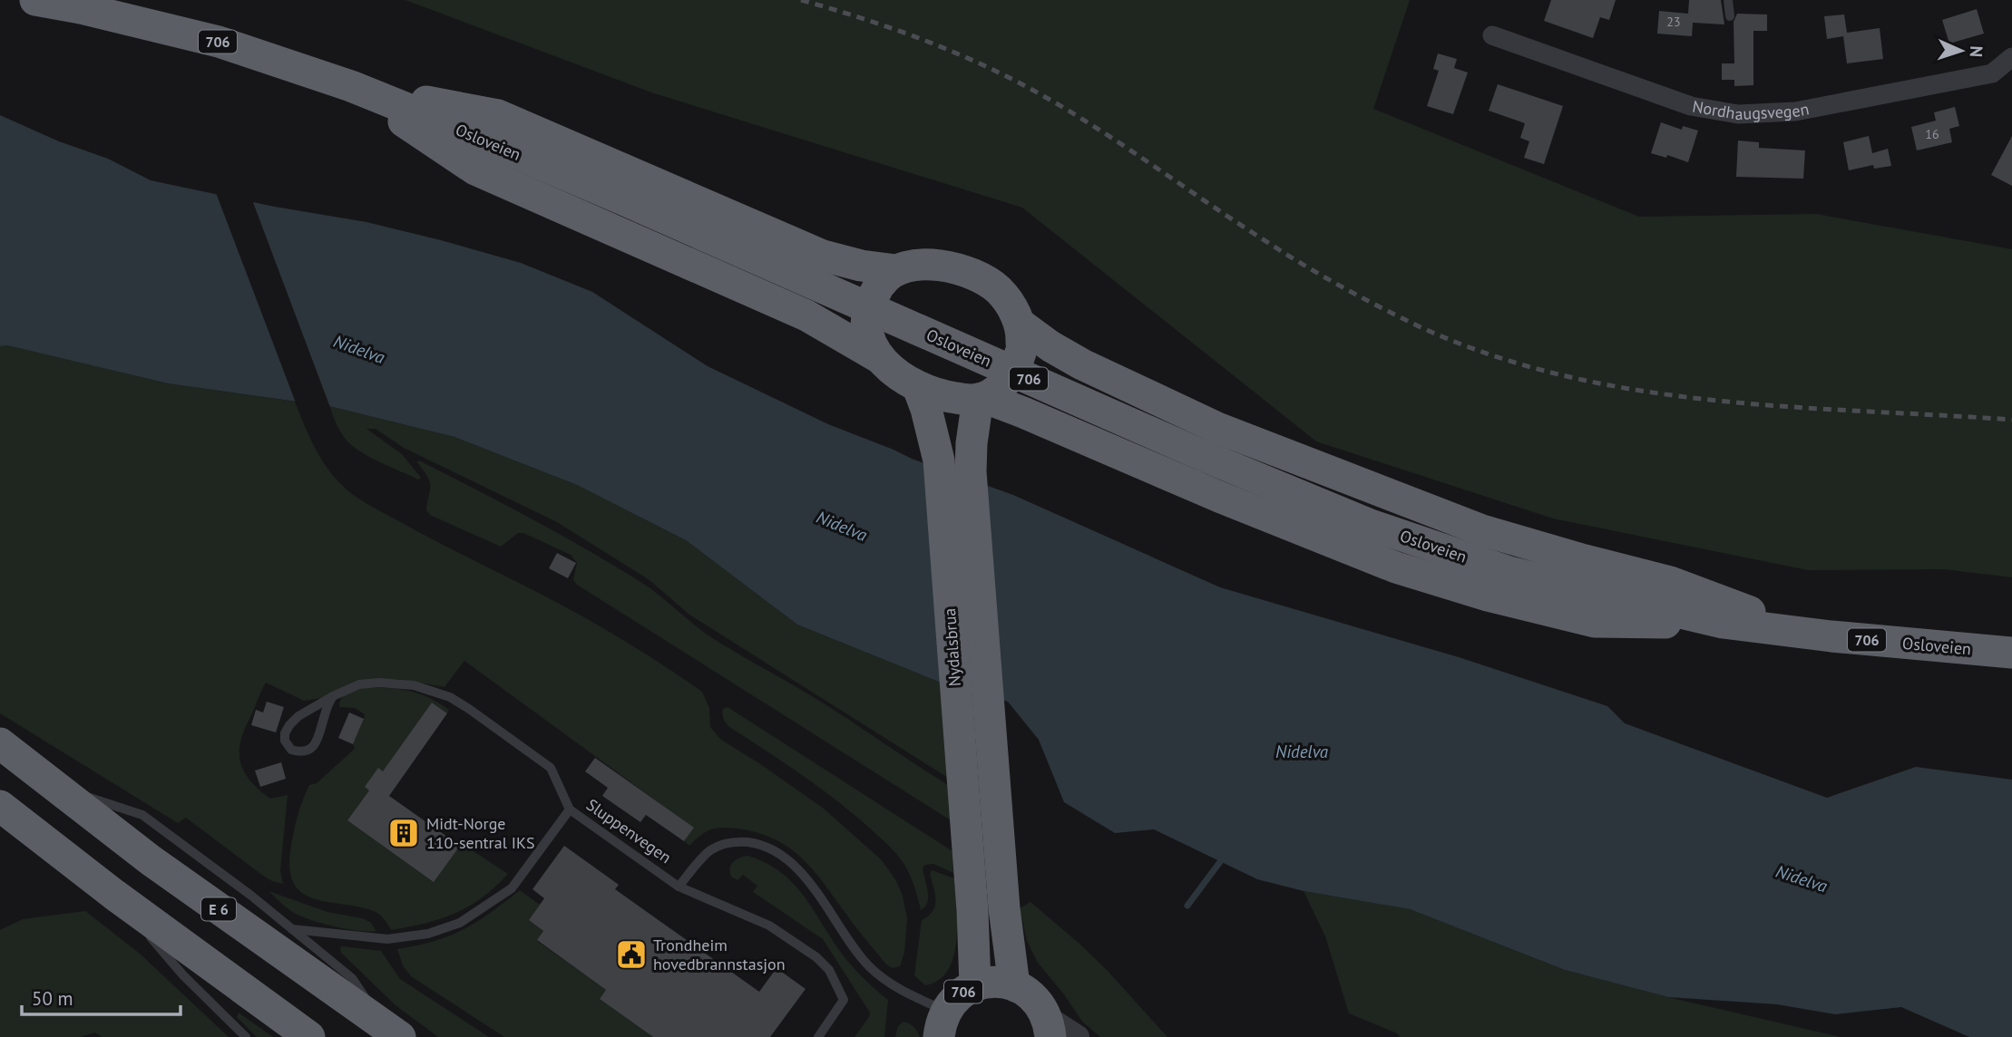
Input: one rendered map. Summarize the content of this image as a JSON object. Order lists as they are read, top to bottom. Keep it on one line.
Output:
{"streets":{"highway":["706","Osloveien","Nydalsbrua","E 6"],"street":["Nordhaugsvegen"],"lane":["Sluppenvegen"]},"crossings":[["706","Osloveien"],["706","Nydalsbrua"],["706","Sluppenvegen"]],"water":["Nidelva"],"places":{"building":["Midt-Norge 110-sentral IKS"],"public building":["Trondheim hovedbrannstasjon"]},"house_numbers":["23","16"],"scale_bar":"50 m","north":"right"}
